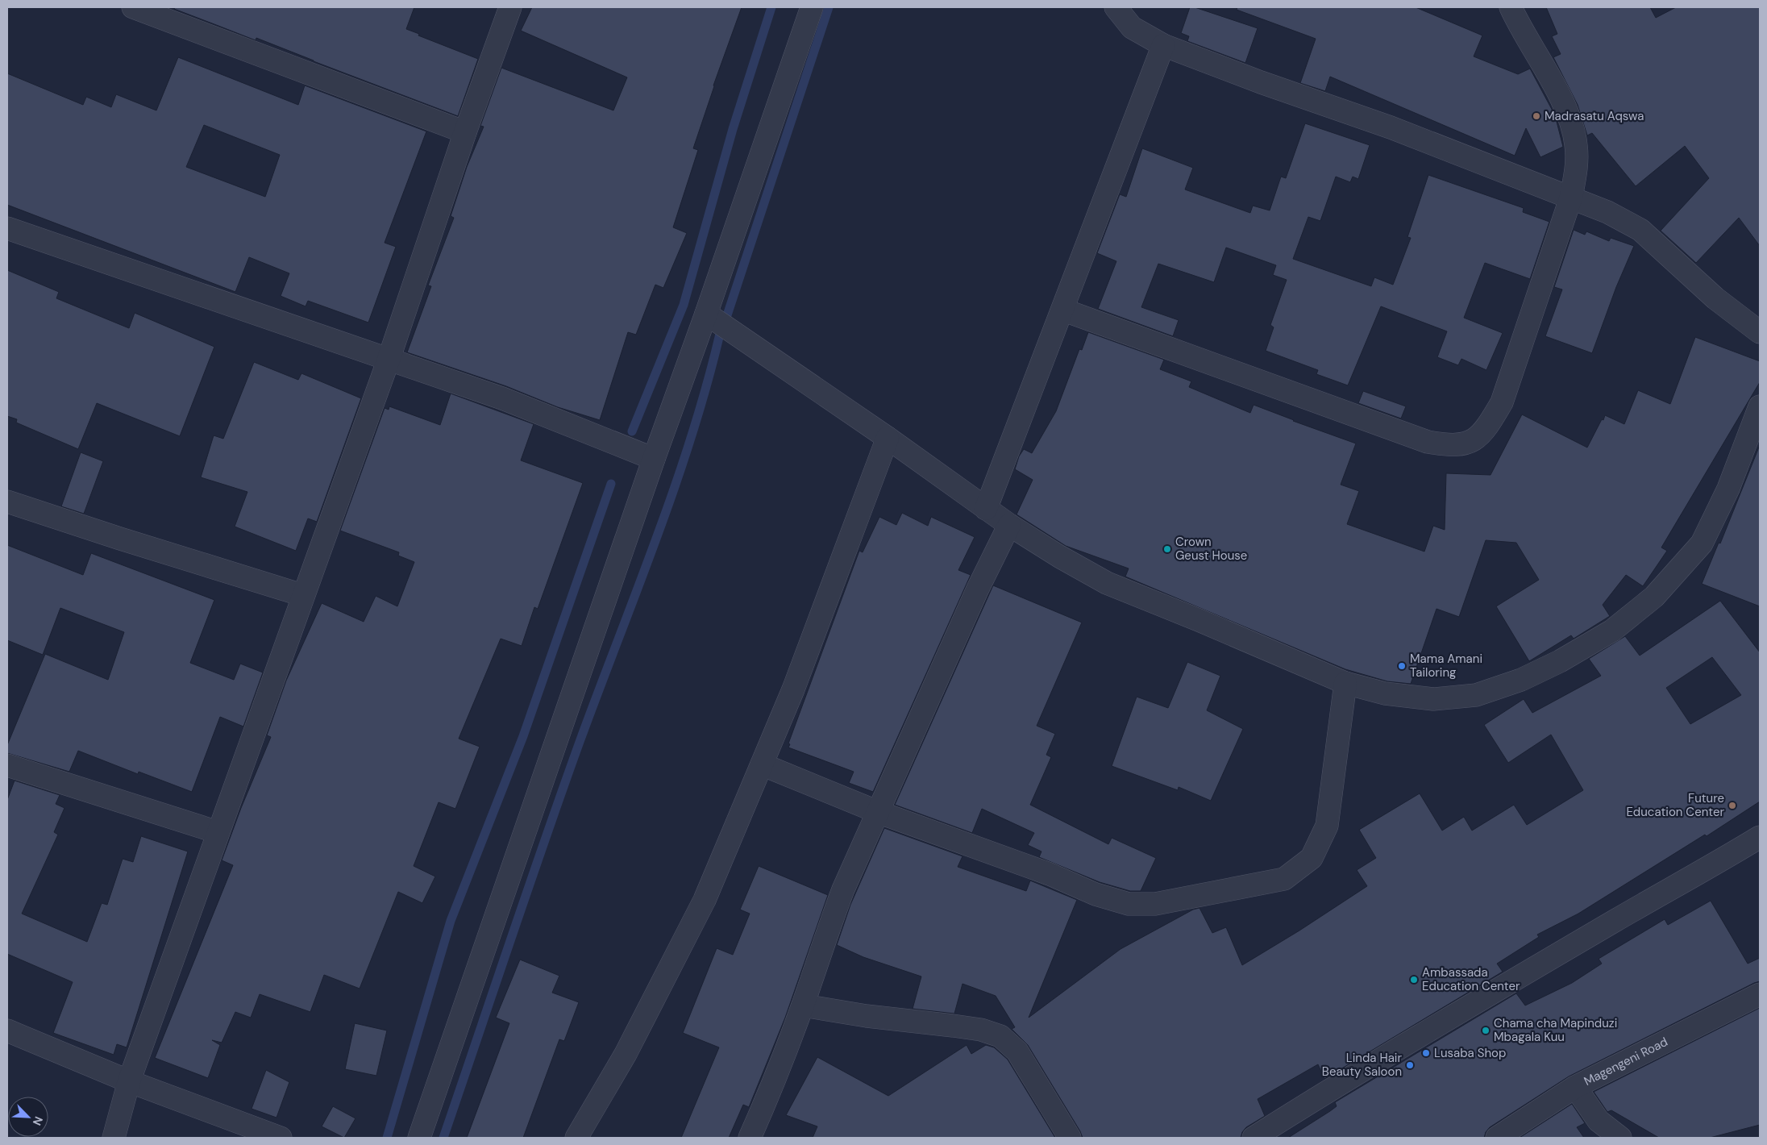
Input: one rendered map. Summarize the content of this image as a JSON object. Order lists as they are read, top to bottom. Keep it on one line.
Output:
{"streets":{"street":["Magengeni Road"]},"places":["Madrasatu Aqswa","Crown Geust House","Mama Amani Tailoring","Future Education Center","Ambassada Education Center","Chama cha Mapinduzi Mbagala Kuu","Lusaba Shop","Linda Hair Beauty Saloon"],"north":"bottom right"}
